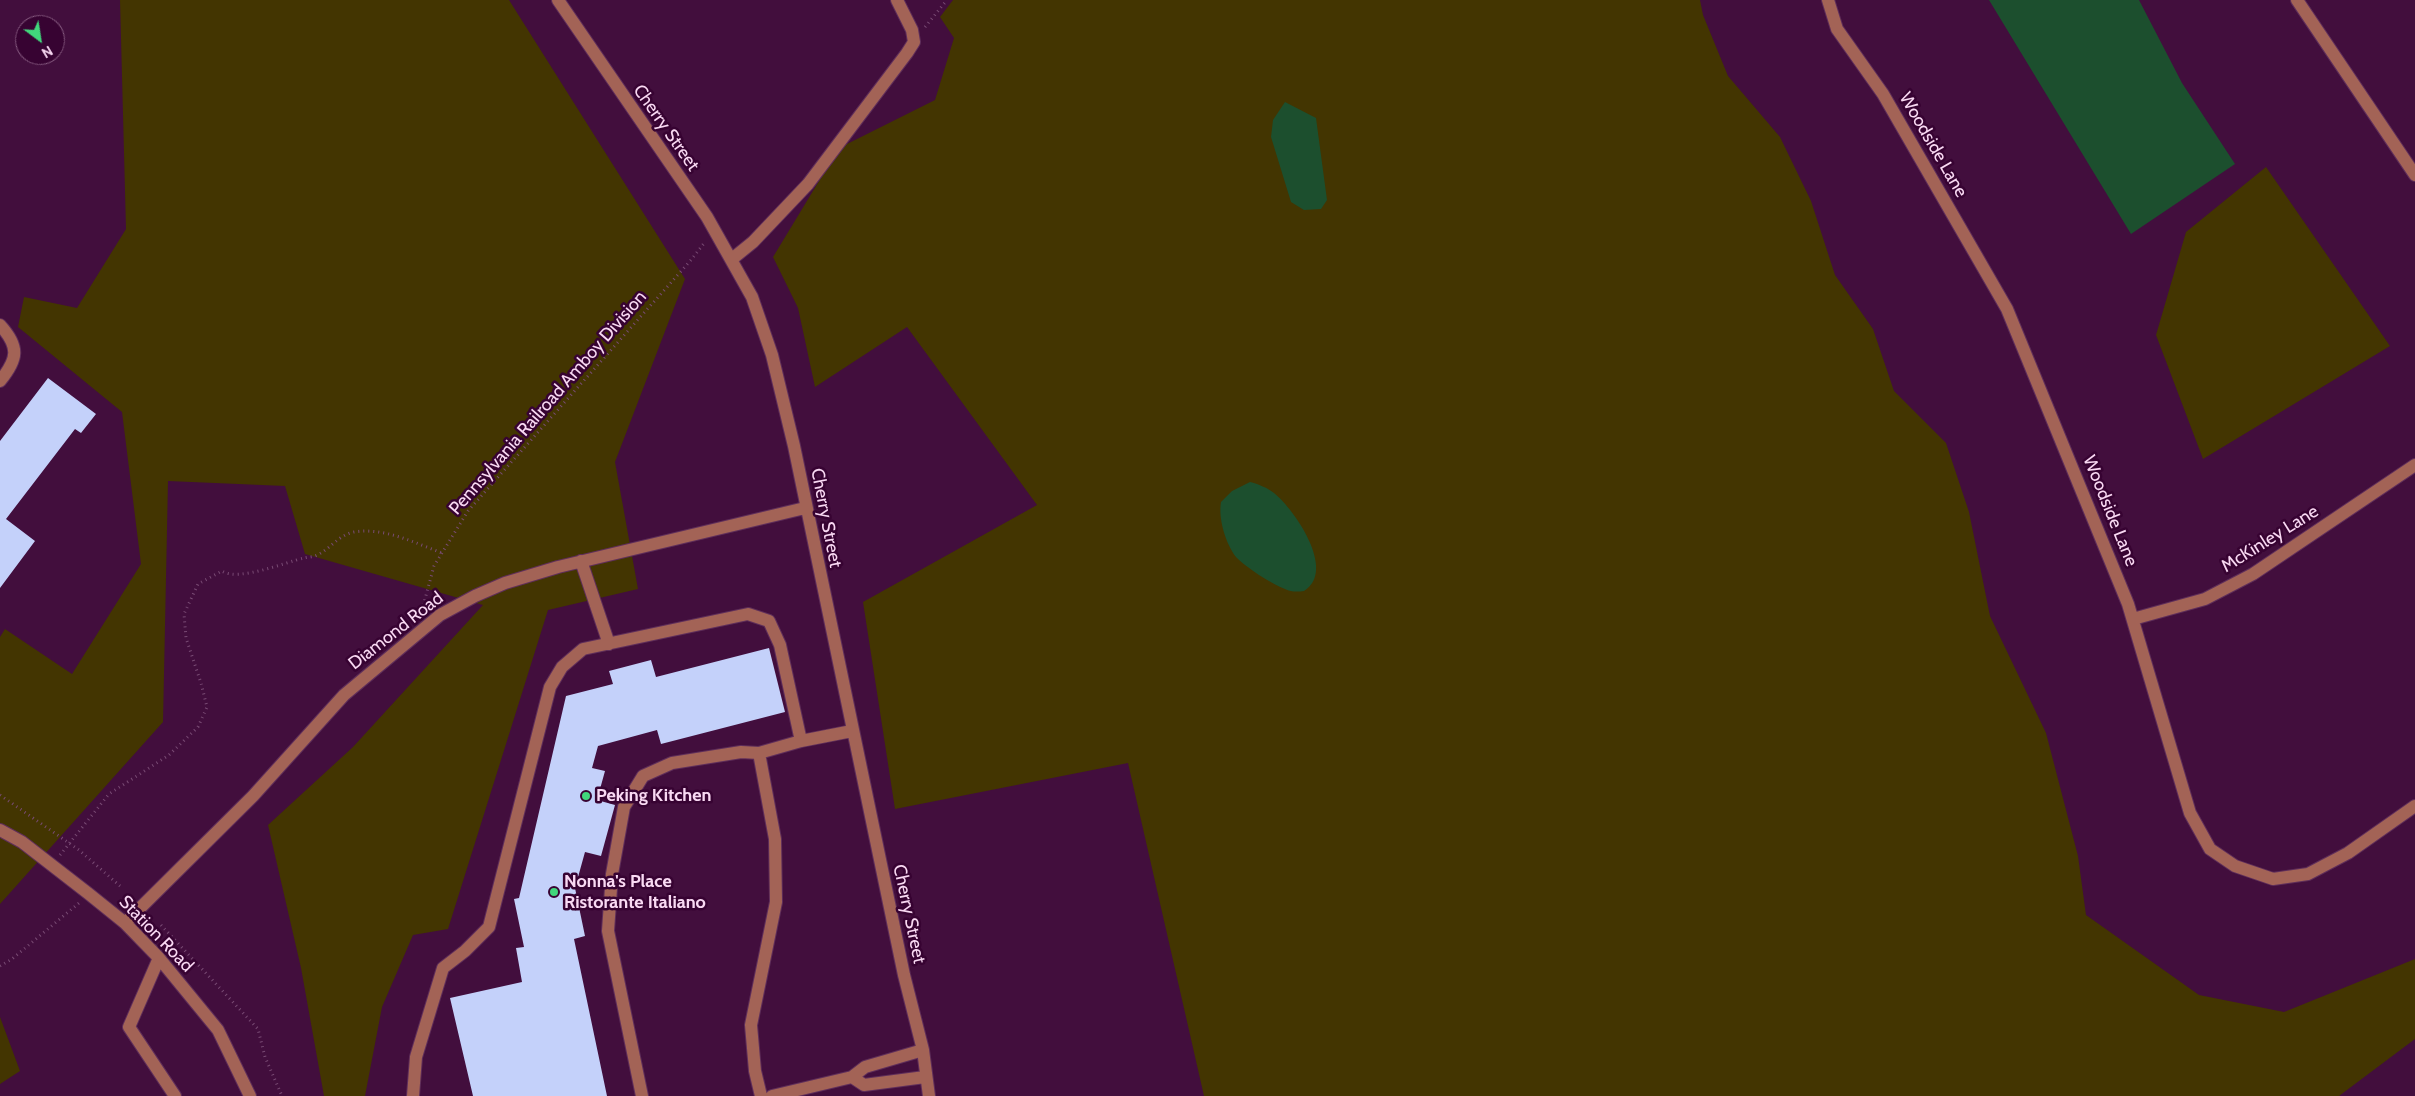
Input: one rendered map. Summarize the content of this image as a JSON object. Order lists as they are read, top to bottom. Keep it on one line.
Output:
{"streets":{"street":["Cherry Street","Woodside Lane","McKinley Lane","Diamond Road","Station Road"],"path":["Pennsylvania Railroad Amboy Division"]},"crossings":[["Cherry Street","Pennsylvania Railroad Amboy Division"],["Cherry Street","Diamond Road"],["Woodside Lane","McKinley Lane"],["Pennsylvania Railroad Amboy Division","Diamond Road"],["Diamond Road","Station Road"]],"places":["Peking Kitchen","Nonna's Place Ristorante Italiano"],"north":"bottom right"}
